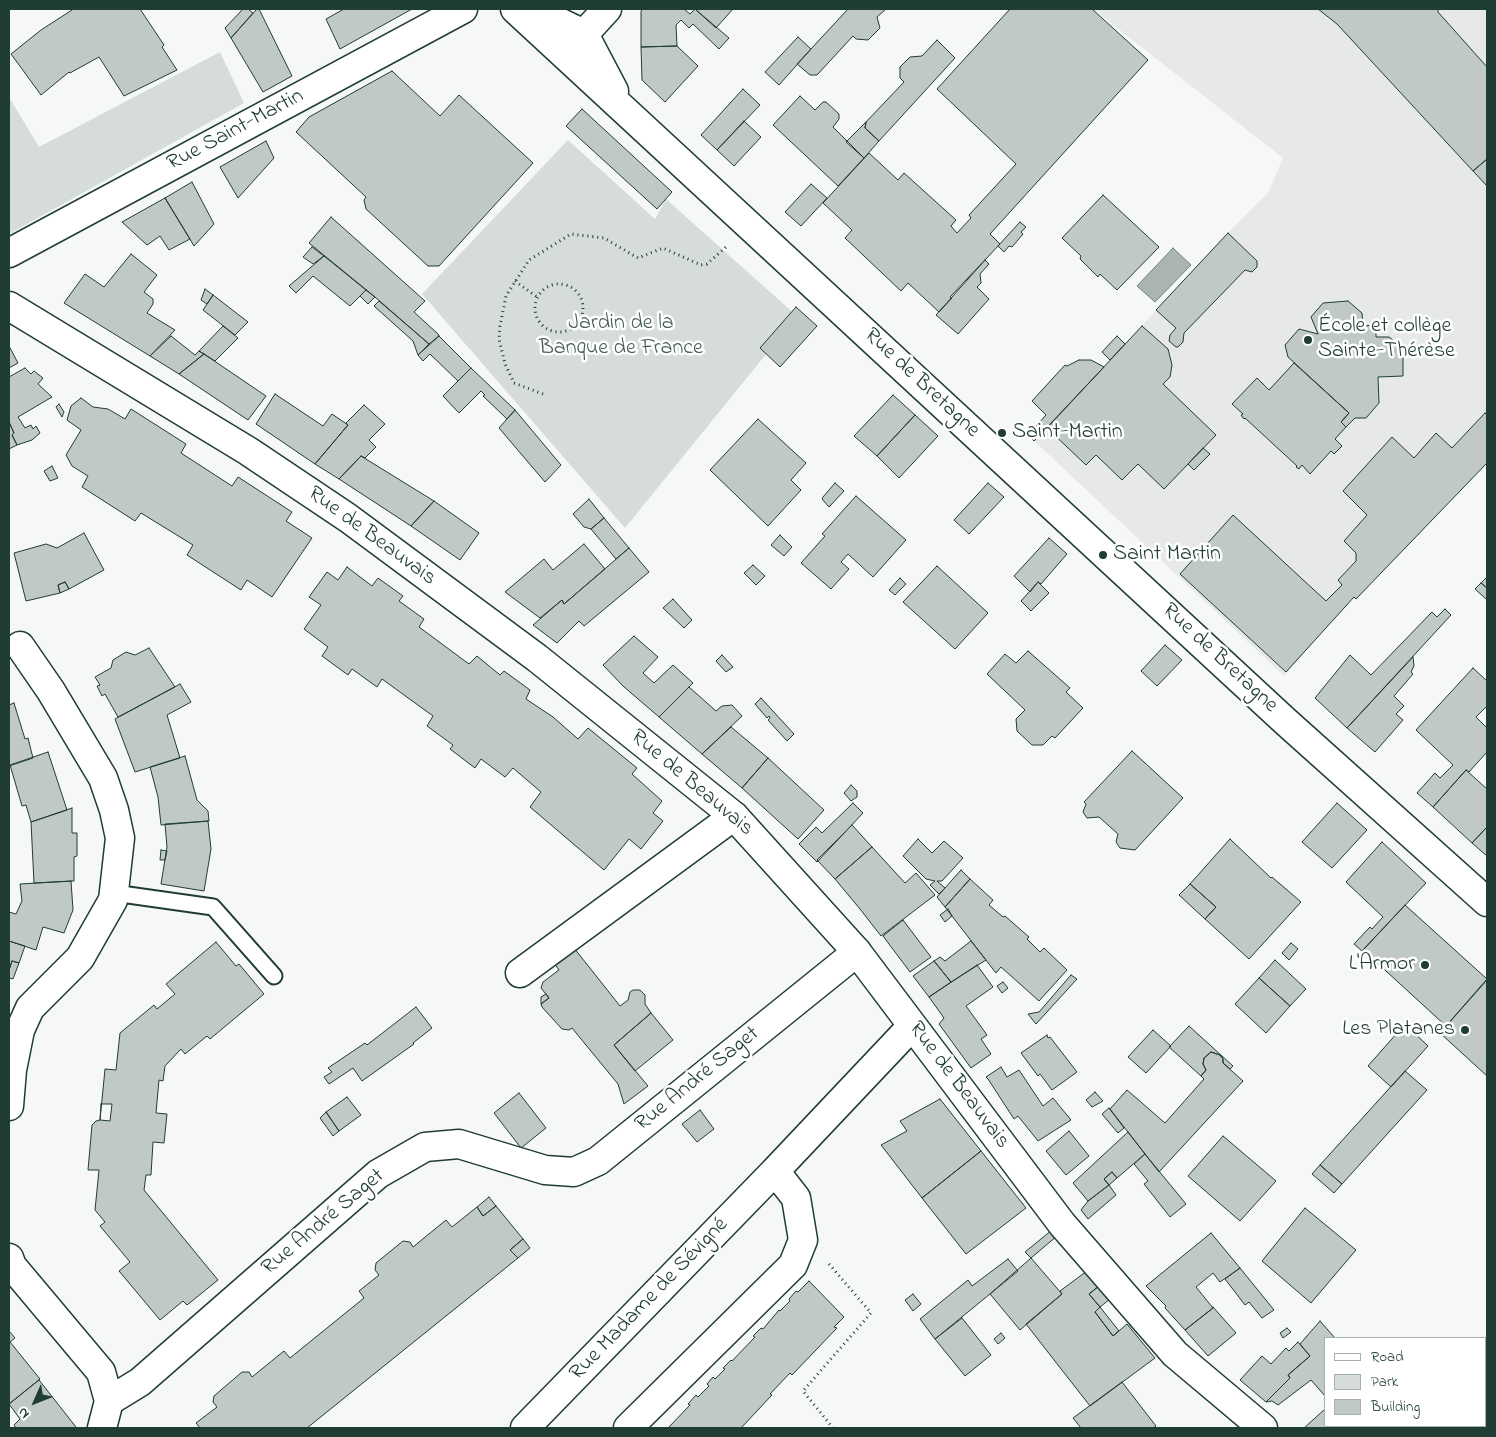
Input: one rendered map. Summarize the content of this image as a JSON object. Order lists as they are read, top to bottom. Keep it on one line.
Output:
{"streets":{"street":["Rue Saint-Martin","Rue de Bretagne","Rue de Beauvais","Rue André Saget","Rue Madame de Sévigné"]},"crossings":[["Rue de Beauvais","Rue André Saget"],["Rue de Beauvais","Rue Madame de Sévigné"]],"parks":["Jardin de la Banque de France"],"places":["École et collège Sainte-Thérèse","Saint-Martin","Saint Martin","L'Armor","Les Platanes"],"legend":["Road","Park","Building"],"north":"bottom left"}
